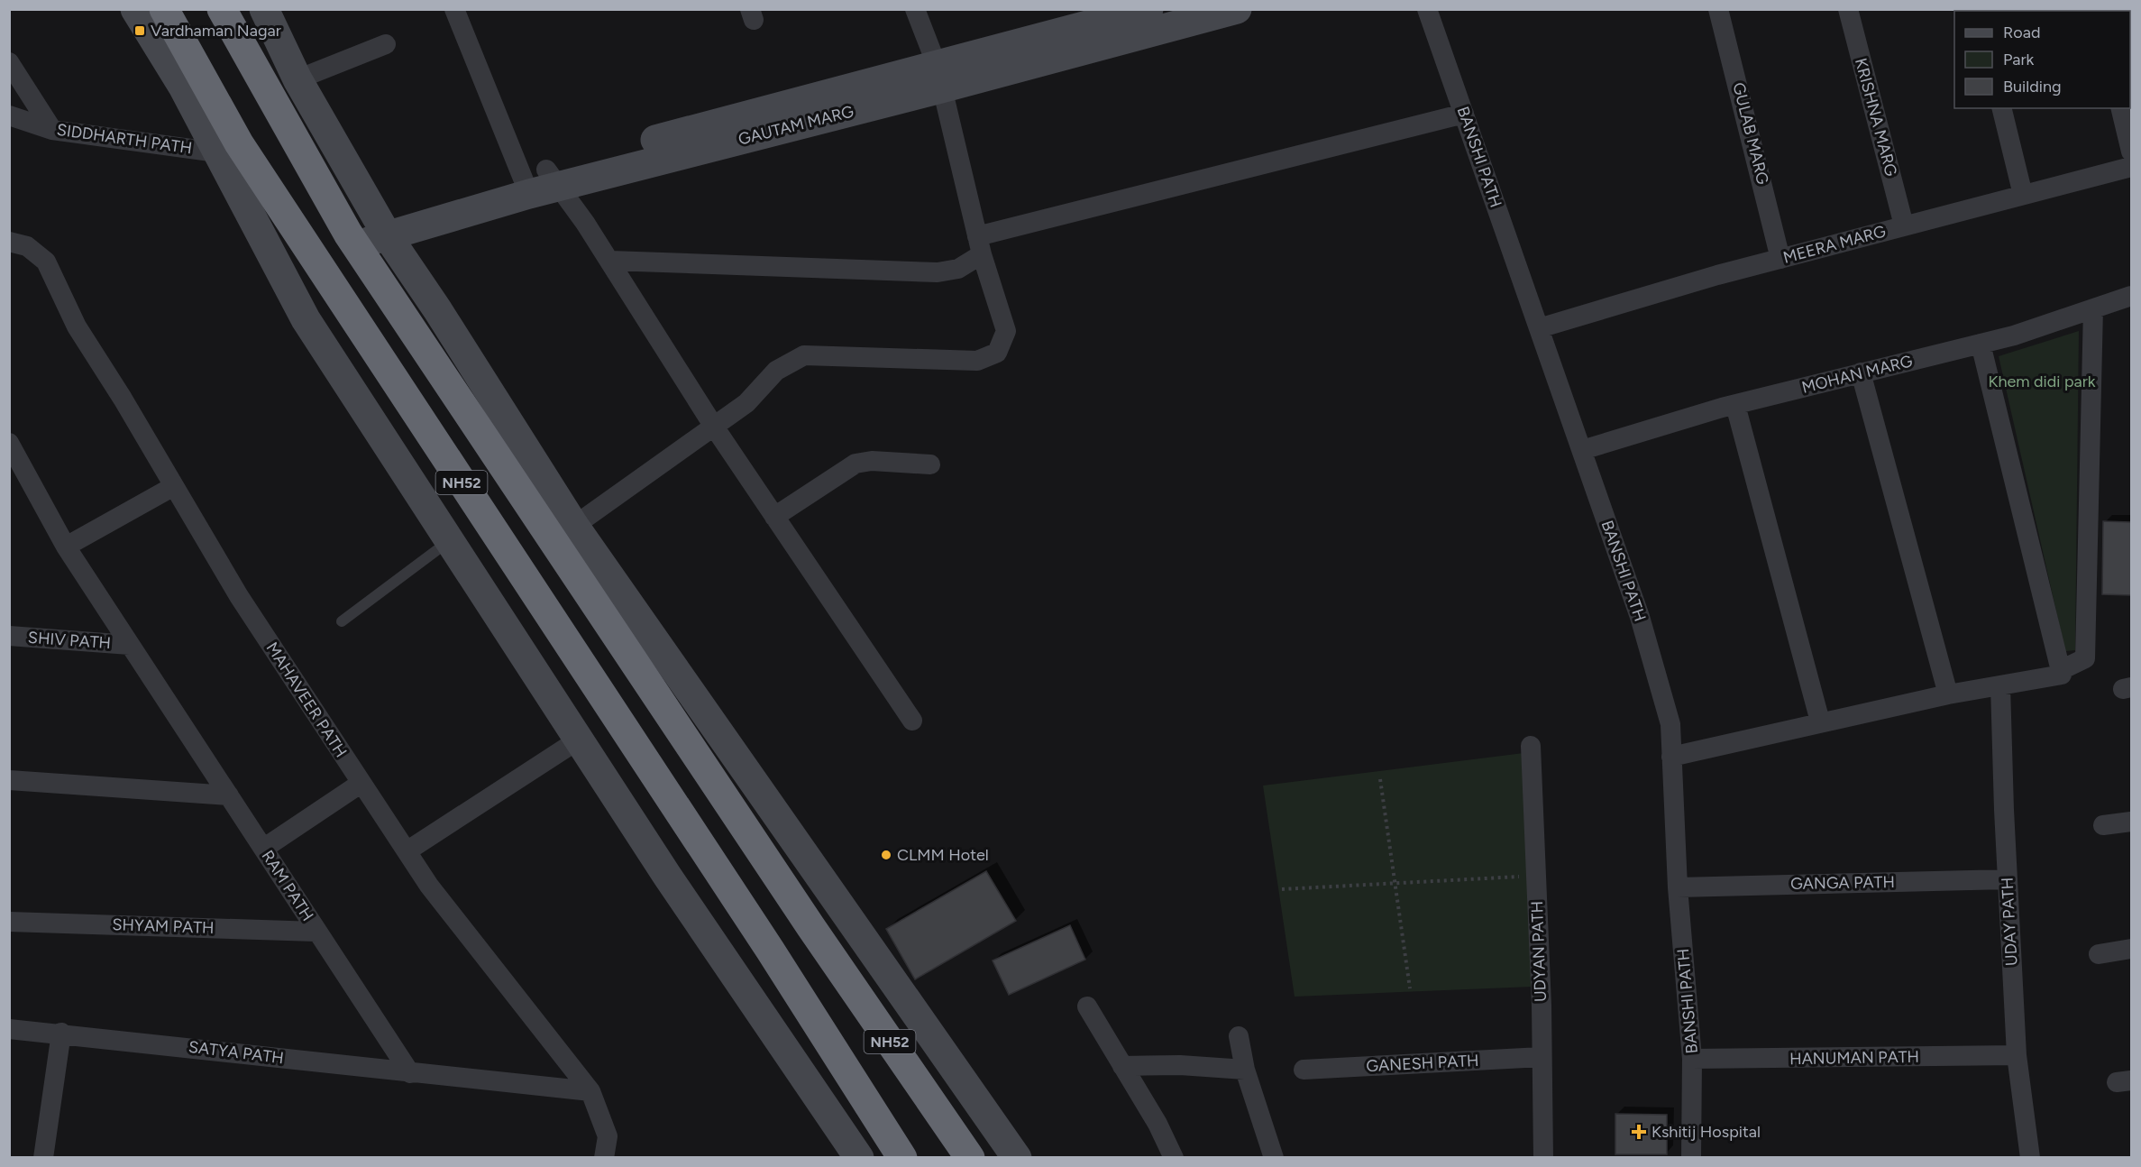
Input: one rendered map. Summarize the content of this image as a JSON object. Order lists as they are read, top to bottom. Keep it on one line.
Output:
{"streets":{"highway":["NH52"],"street":["KRISHNA MARG","GAUTAM MARG","GULAB MARG","SIDDHARTH PATH","BANSHI PATH","MEERA MARG","MOHAN MARG","SHIV PATH","MAHAVEER PATH","GANGA PATH","RAM PATH","UDAY PATH","SHYAM PATH","UDYAN PATH","SATYA PATH","HANUMAN PATH","GANESH PATH"]},"crossings":[["KRISHNA MARG","MEERA MARG"],["GAUTAM MARG","NH52"],["GULAB MARG","MEERA MARG"],["SIDDHARTH PATH","NH52"],["BANSHI PATH","MEERA MARG"],["BANSHI PATH","MOHAN MARG"],["BANSHI PATH","GANGA PATH"],["BANSHI PATH","HANUMAN PATH"],["SHIV PATH","RAM PATH"],["GANGA PATH","UDAY PATH"],["RAM PATH","SHYAM PATH"],["RAM PATH","SATYA PATH"],["UDAY PATH","HANUMAN PATH"],["UDYAN PATH","GANESH PATH"]],"parks":["Khem didi park"],"places":{"transit":["Vardhaman Nagar"],"other":["CLMM Hotel"],"health":["Kshitij Hospital"]},"legend":["Road","Park","Building"]}
